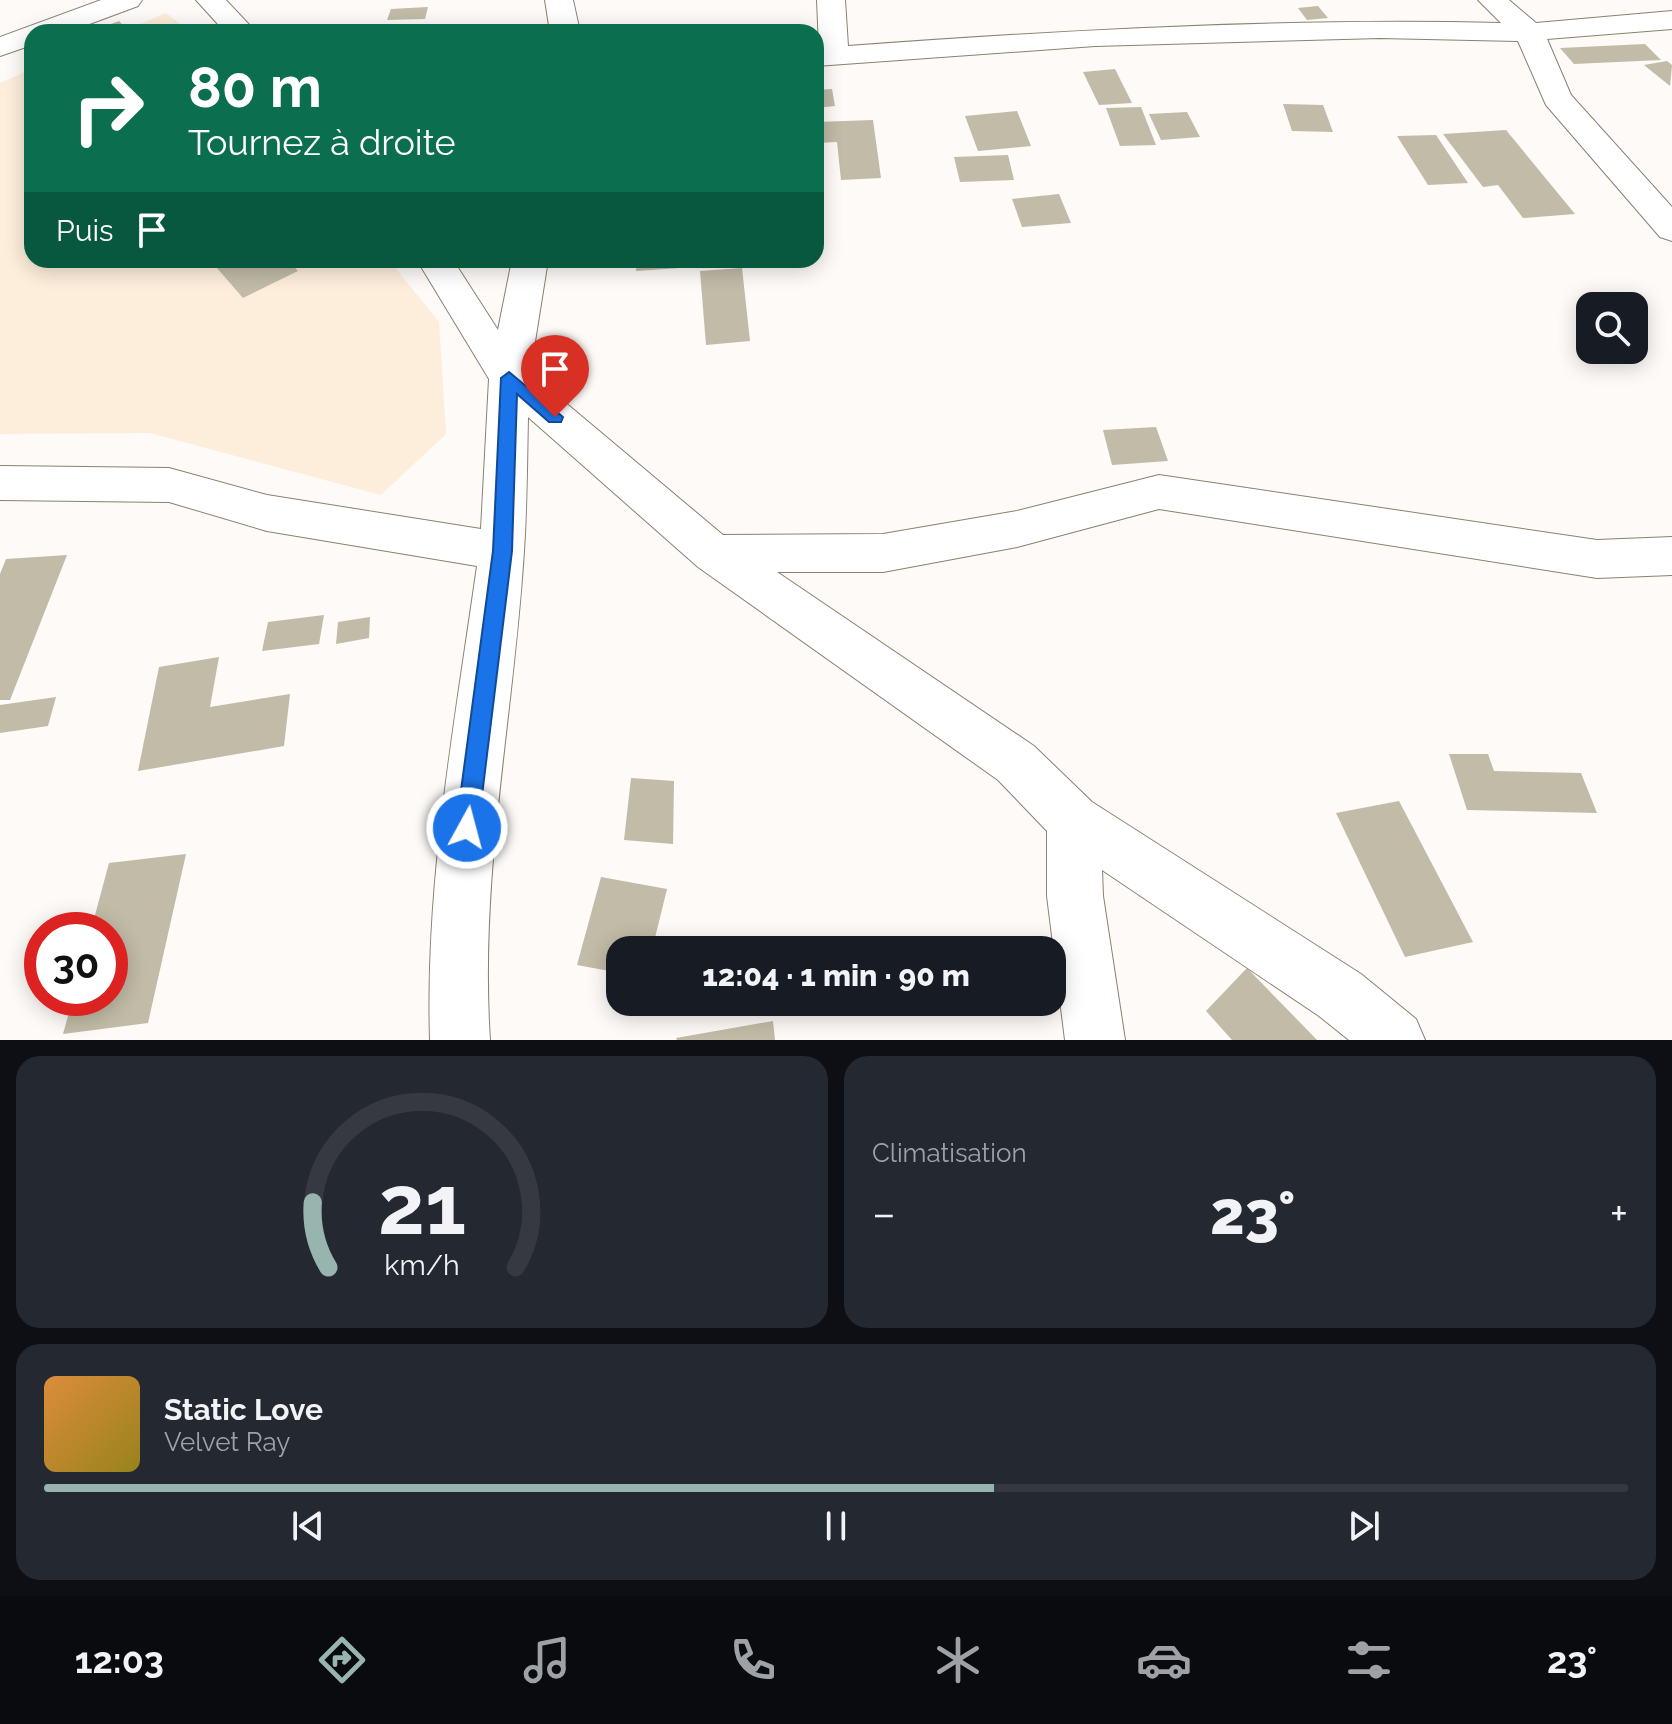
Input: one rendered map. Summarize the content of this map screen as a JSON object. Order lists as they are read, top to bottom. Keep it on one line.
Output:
{"page":{"turn":["80 m","Tournez à droite"],"then":"Puis","limit":"30","trip":"12:04 · 1 min · 90 m","tile":"Climatisation","heat":["−","23°","+"],"song":["Static Love","Velvet Ray"],"tabs":["12:03","23°"],"gauge":["21","km/h"]}}
